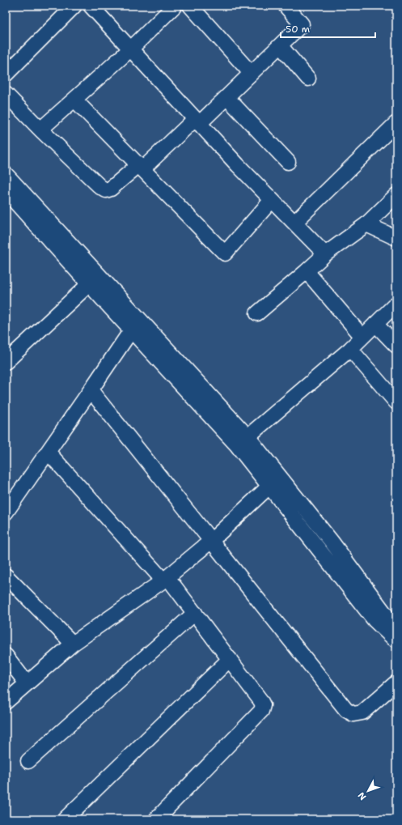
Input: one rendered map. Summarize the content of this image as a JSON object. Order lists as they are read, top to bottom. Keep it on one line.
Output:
{"scale_bar":"50 m","north":"bottom left"}
